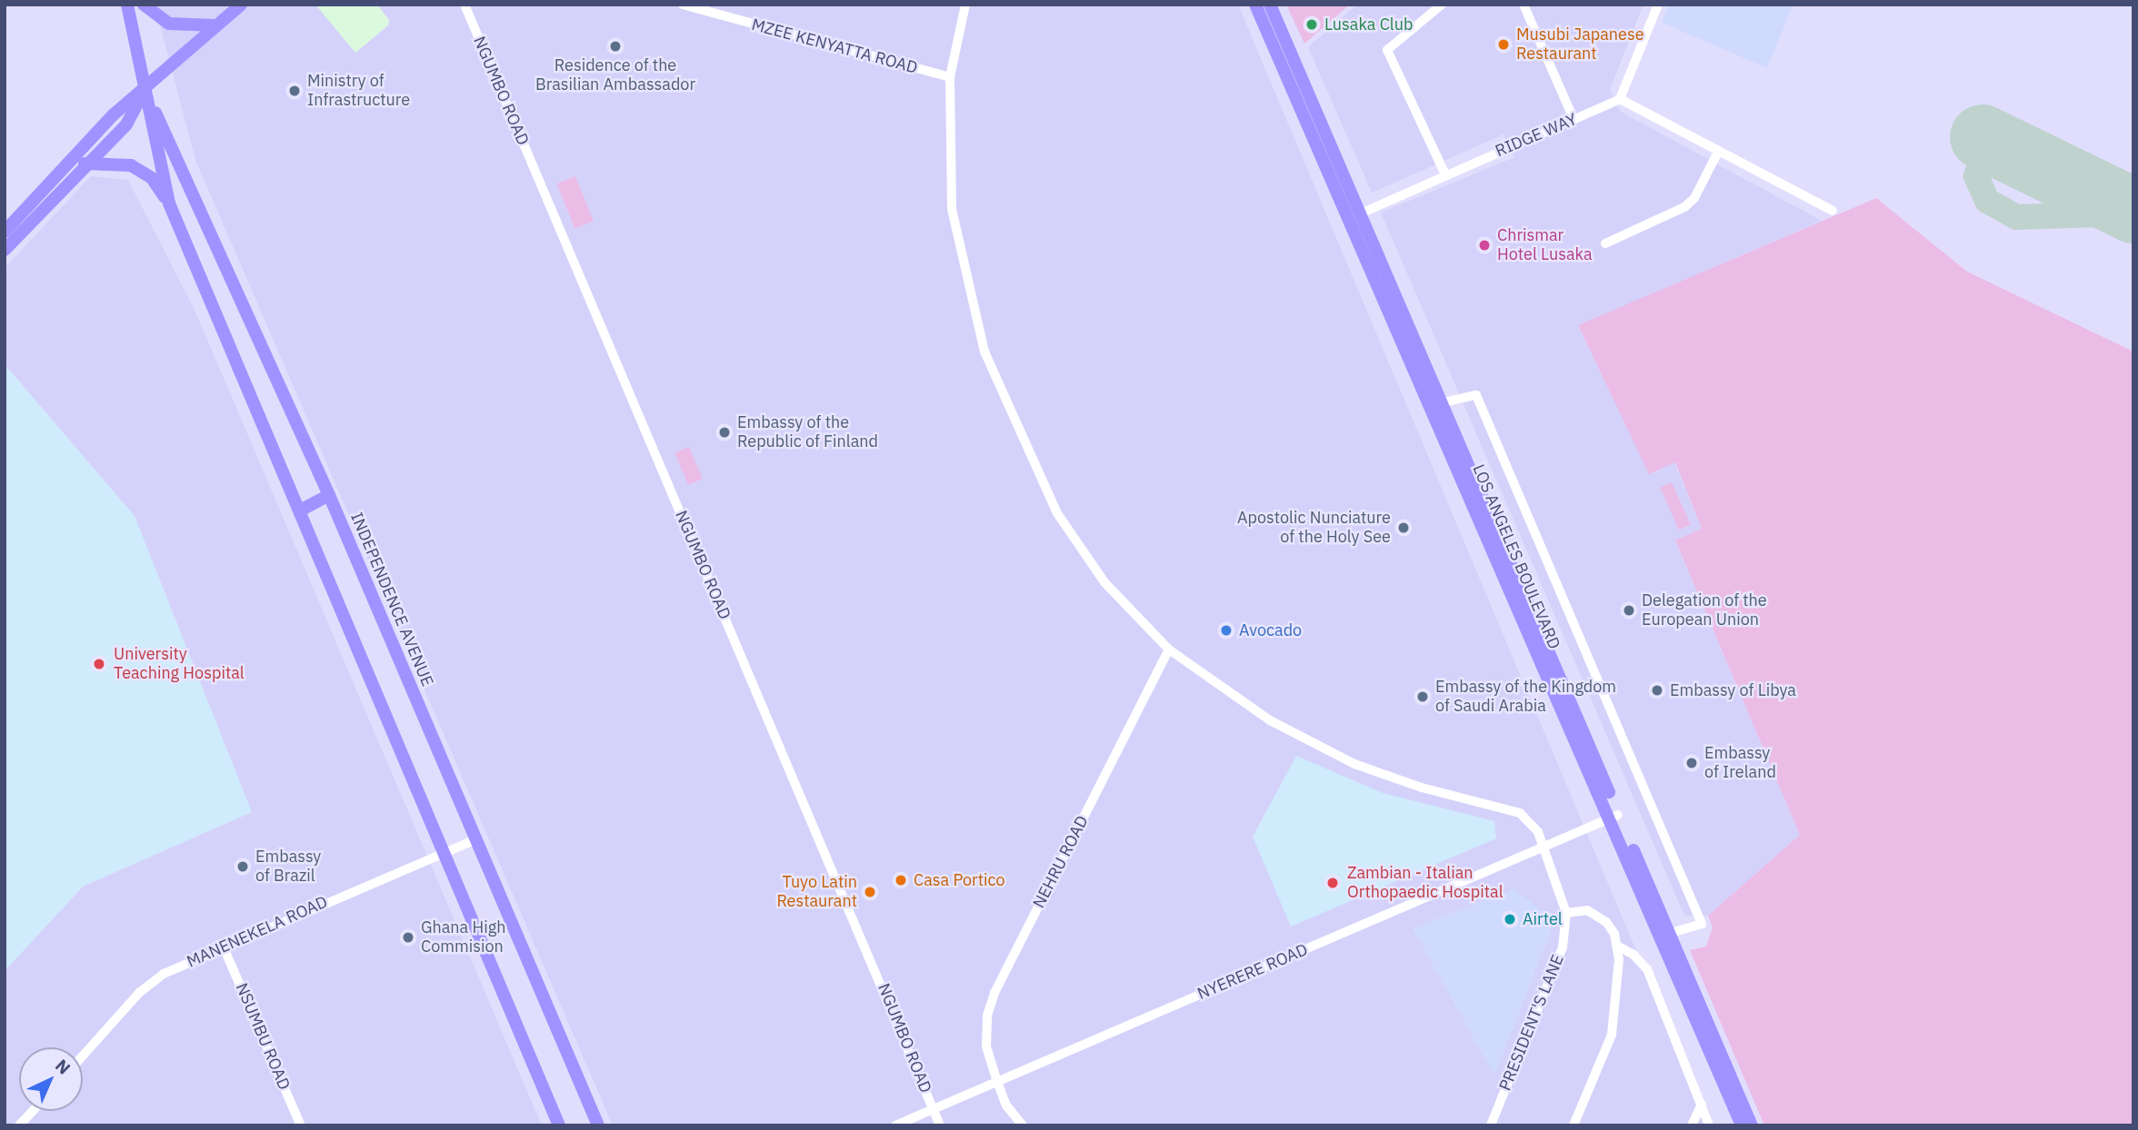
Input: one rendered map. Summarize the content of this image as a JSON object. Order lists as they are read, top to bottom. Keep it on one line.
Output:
{"streets":{"main road":["LOS ANGELES BOULEVARD","INDEPENDENCE AVENUE"],"street":["MZEE KENYATTA ROAD","NGUMBO ROAD","RIDGE WAY","NEHRU ROAD","MANENEKELA ROAD","NYERERE ROAD","PRESIDENT'S LANE","NSUMBU ROAD"]},"crossings":[["MZEE KENYATTA ROAD","PRESIDENT'S LANE"],["NGUMBO ROAD","NYERERE ROAD"],["RIDGE WAY","LOS ANGELES BOULEVARD"],["LOS ANGELES BOULEVARD","NYERERE ROAD"],["INDEPENDENCE AVENUE","MANENEKELA ROAD"],["NEHRU ROAD","NYERERE ROAD"],["NEHRU ROAD","PRESIDENT'S LANE"],["MANENEKELA ROAD","NSUMBU ROAD"],["NYERERE ROAD","PRESIDENT'S LANE"]],"places":["Lusaka Club","Musubi Japanese Restaurant","Residence of the Brasilian Ambassador","Ministry of Infrastructure","Chrismar Hotel Lusaka","Embassy of the Republic of Finland","Apostolic Nunciature of the Holy See","Delegation of the European Union","Avocado","University Teaching Hospital","Embassy of Libya","Embassy of the Kingdom of Saudi Arabia","Embassy of Ireland","Embassy of Brazil","Casa Portico","Zambian - Italian Orthopaedic Hospital","Tuyo Latin Restaurant","Airtel","Ghana High Commision"],"north":"top right"}
